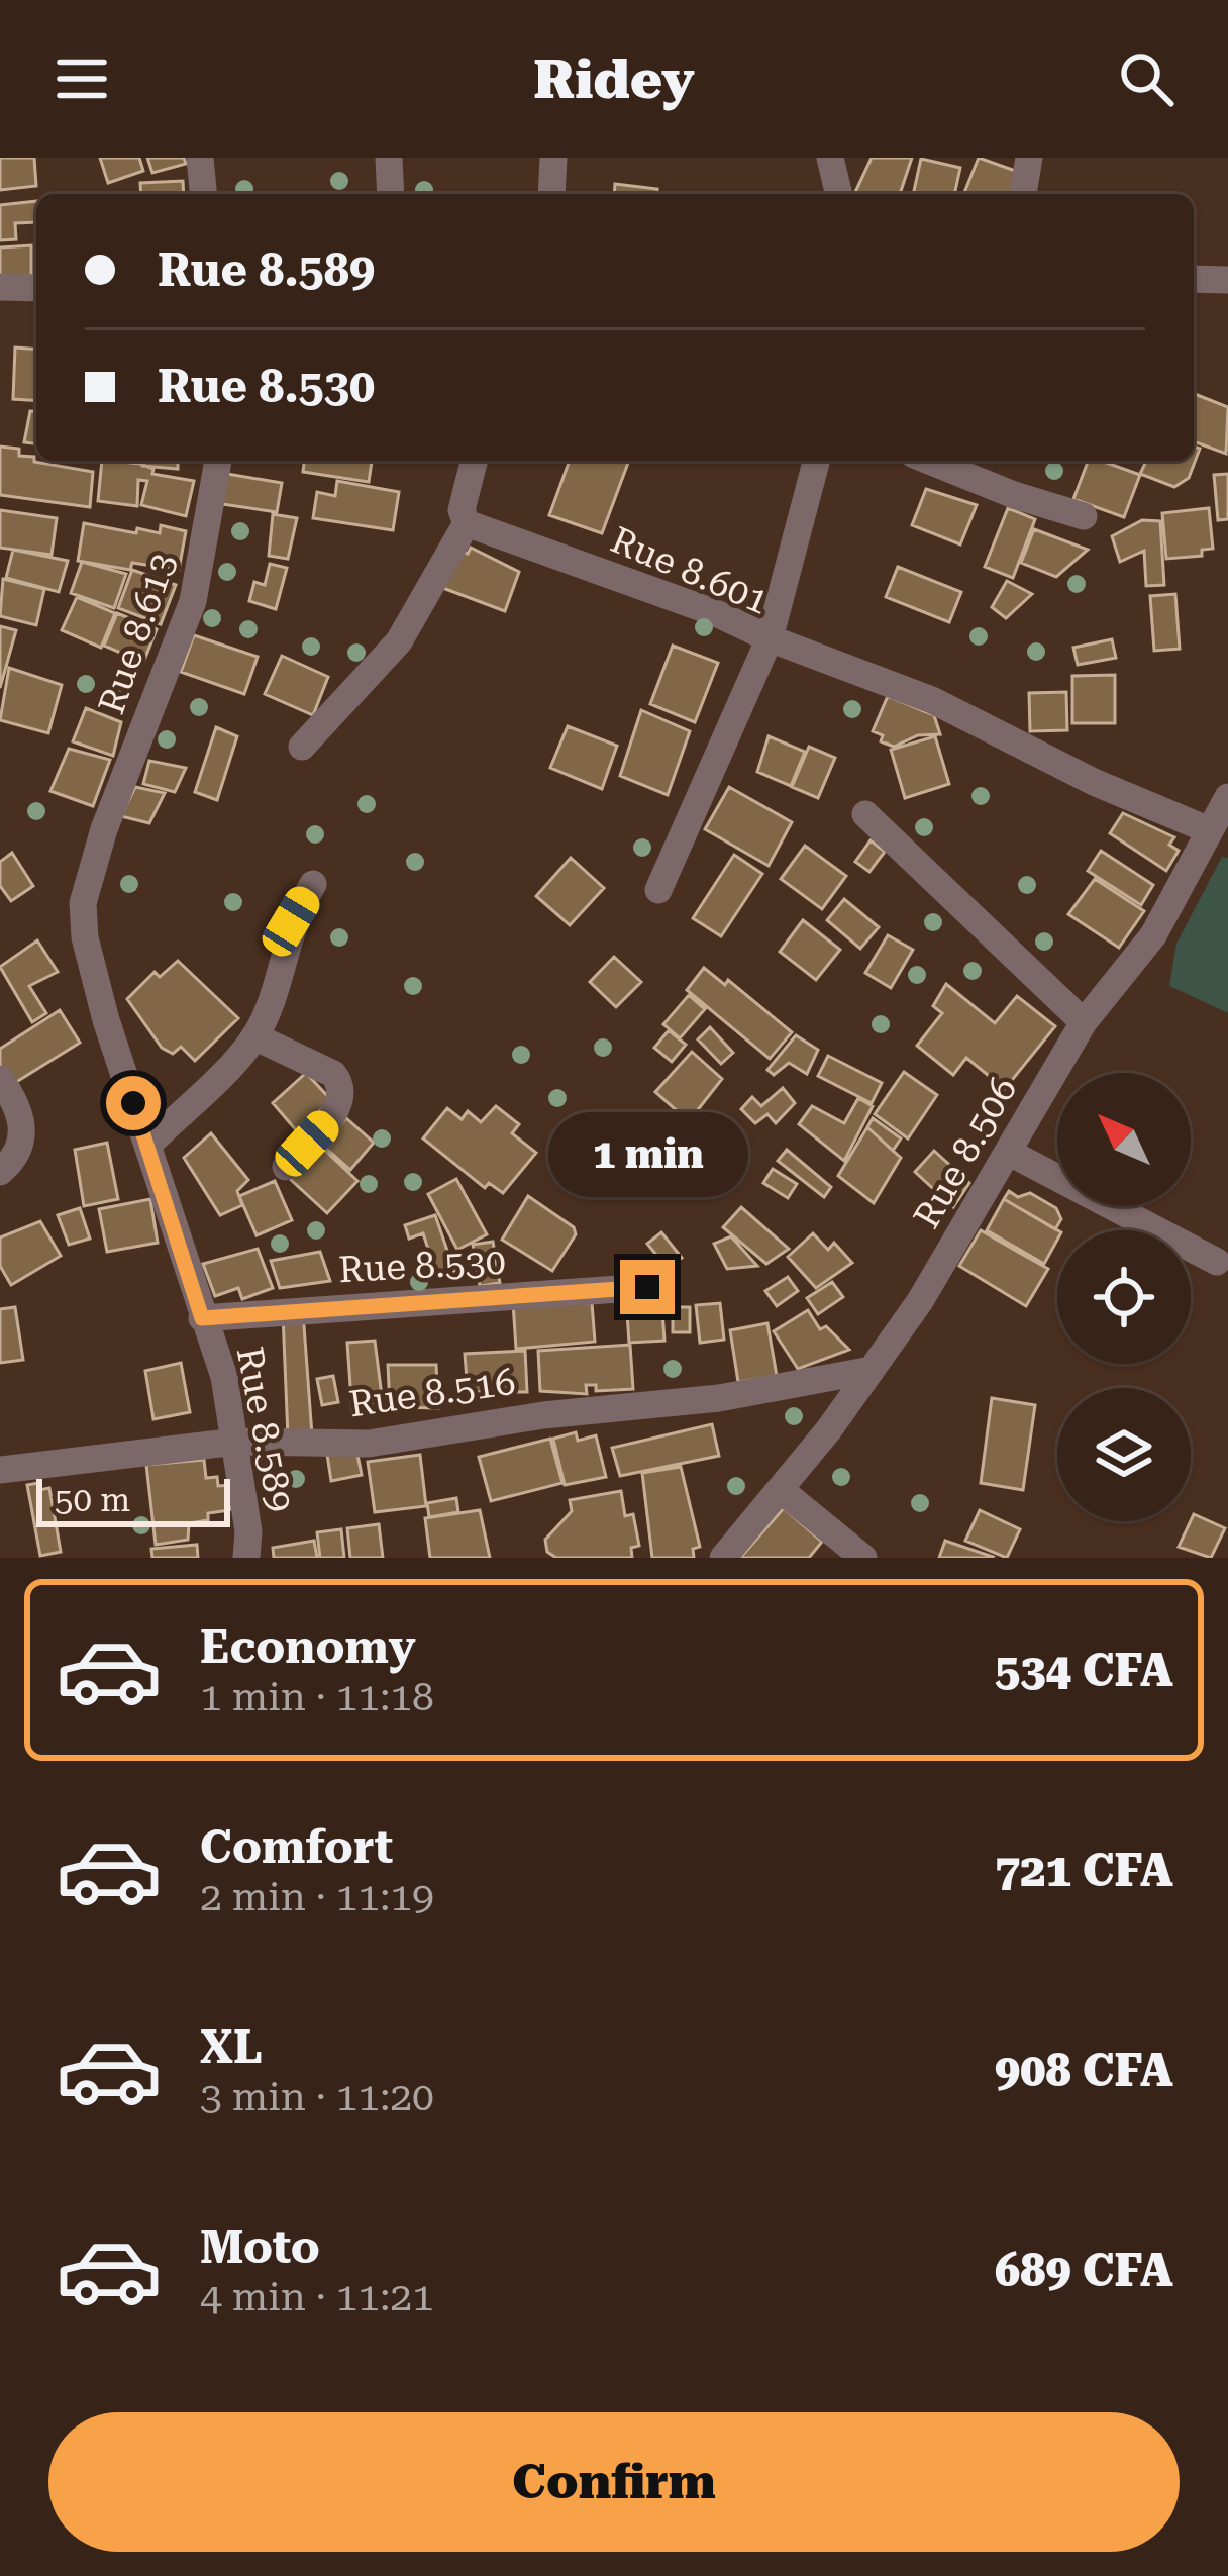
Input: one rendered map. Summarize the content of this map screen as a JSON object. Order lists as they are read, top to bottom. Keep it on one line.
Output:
{"streets":{"street":["Rue 8.601","Rue 8.613","Rue 8.506","Rue 8.530","Rue 8.516","Rue 8.589"]},"crossings":[["Rue 8.613","Rue 8.589"],["Rue 8.506","Rue 8.516"],["Rue 8.530","Rue 8.589"],["Rue 8.516","Rue 8.589"]],"scale_bar":"50 m","north":"top left","page":{"header":"Ridey","banner":["Rue 8.589","Rue 8.530"],"bubble":"1 min","scale":"50 m","list":[{"name":"Economy","note":"1 min · 11:18","value":"534 CFA"},{"name":"Comfort","note":"2 min · 11:19","value":"721 CFA"},{"name":"XL","note":"3 min · 11:20","value":"908 CFA"},{"name":"Moto","note":"4 min · 11:21","value":"689 CFA"}],"buttons":"Confirm"}}
